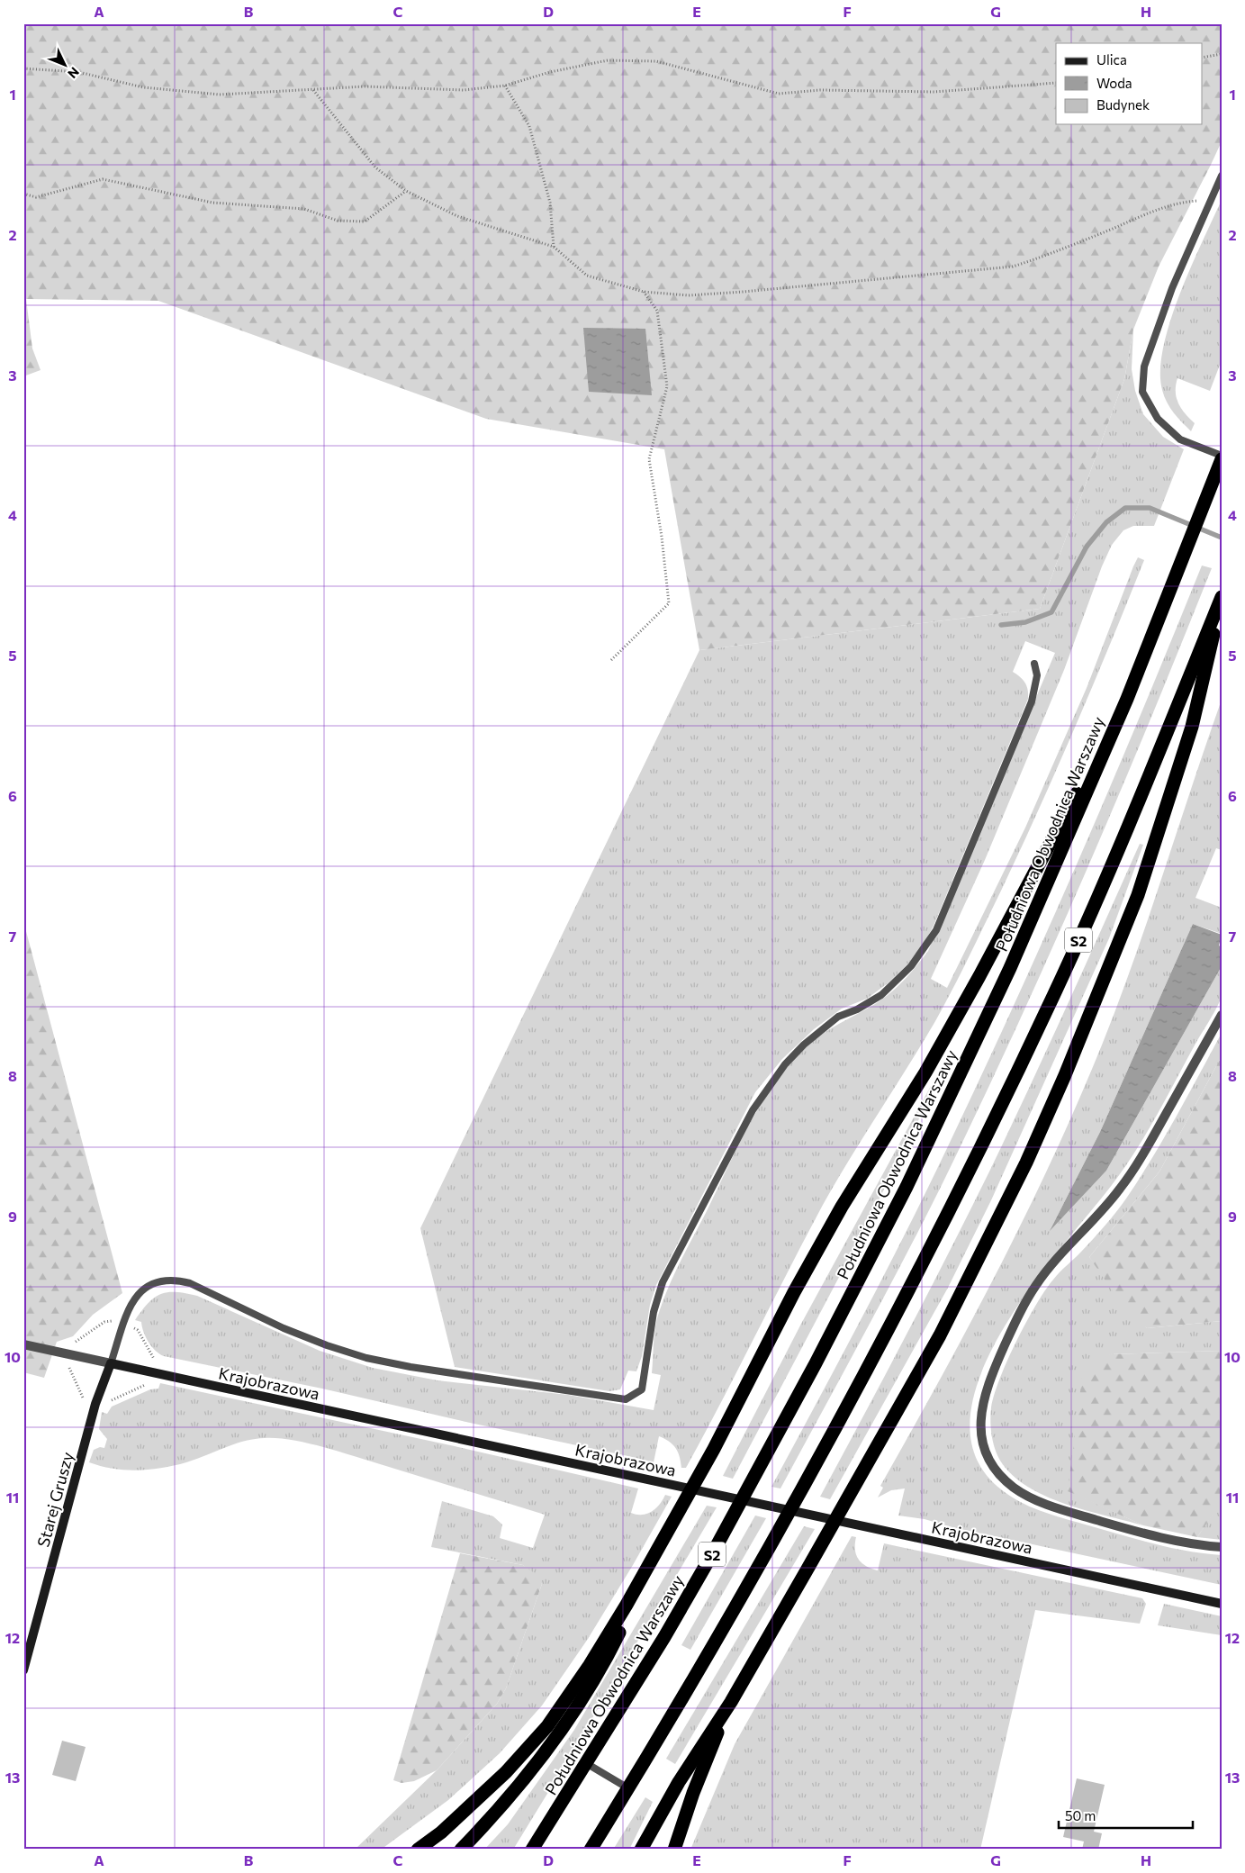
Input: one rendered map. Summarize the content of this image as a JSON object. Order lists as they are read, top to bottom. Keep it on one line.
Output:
{"streets":{"highway":["Południowa Obwodnica Warszawy","S2"],"street":["Krajobrazowa","Starej Gruszy"]},"crossings":[["Krajobrazowa","Starej Gruszy"]],"legend":["Ulica","Woda","Budynek"],"scale_bar":"50 m","north":"bottom right","grid":{"columns":["A","B","C","D","E","F","G","H"],"rows":["1","2","3","4","5","6","7","8","9","10","11","12","13"]}}
